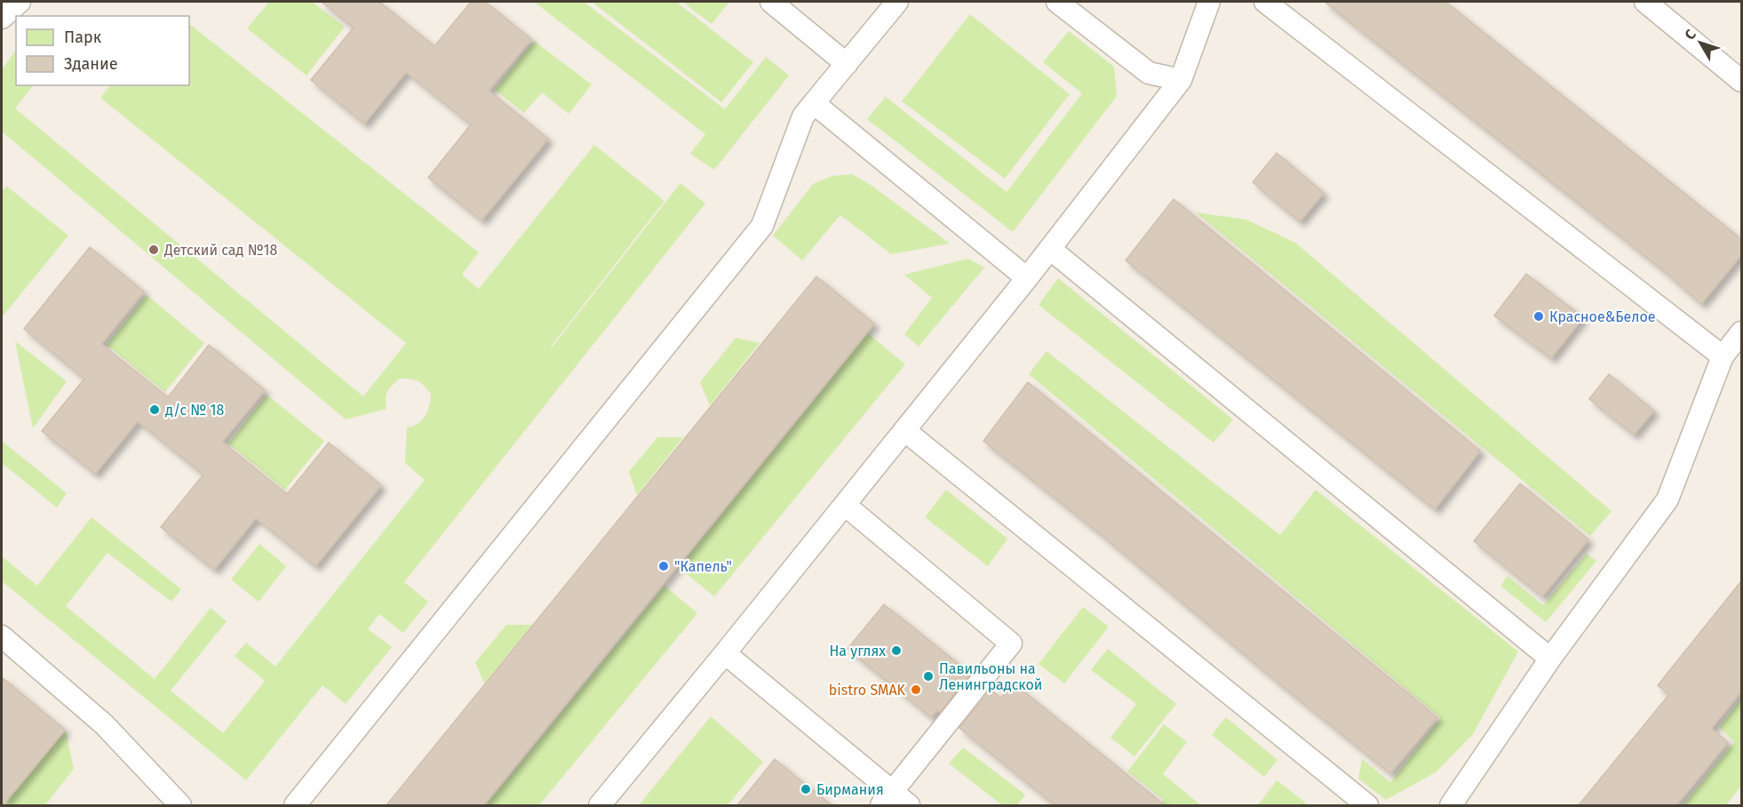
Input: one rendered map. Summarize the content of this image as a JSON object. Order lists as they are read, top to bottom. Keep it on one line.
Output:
{"places":["Детский сад №18","Красное&Белое","д/с № 18","\"Капель\"","На углях","Павильоны на Ленинградской","bistro SMAK","Бирмания"],"legend":["Парк","Здание"],"north":"top left"}
